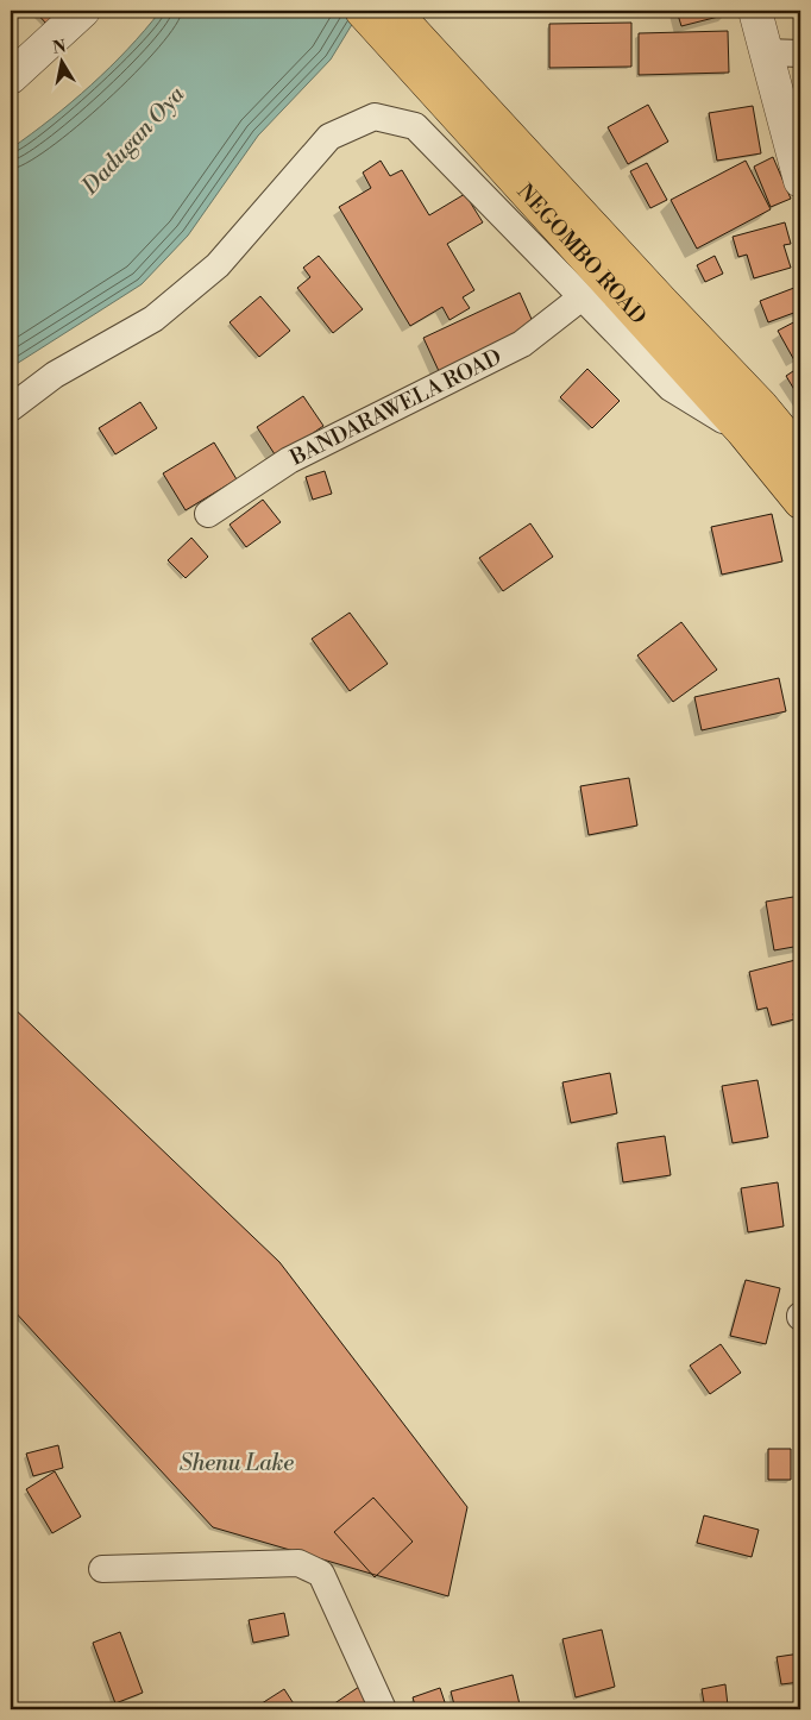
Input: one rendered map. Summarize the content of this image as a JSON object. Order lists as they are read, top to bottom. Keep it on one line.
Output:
{"streets":{"highway":["NEGOMBO ROAD"],"street":["BANDARAWELA ROAD"]},"water":["Dadugan Oya","Shenu Lake"],"north":"top"}
